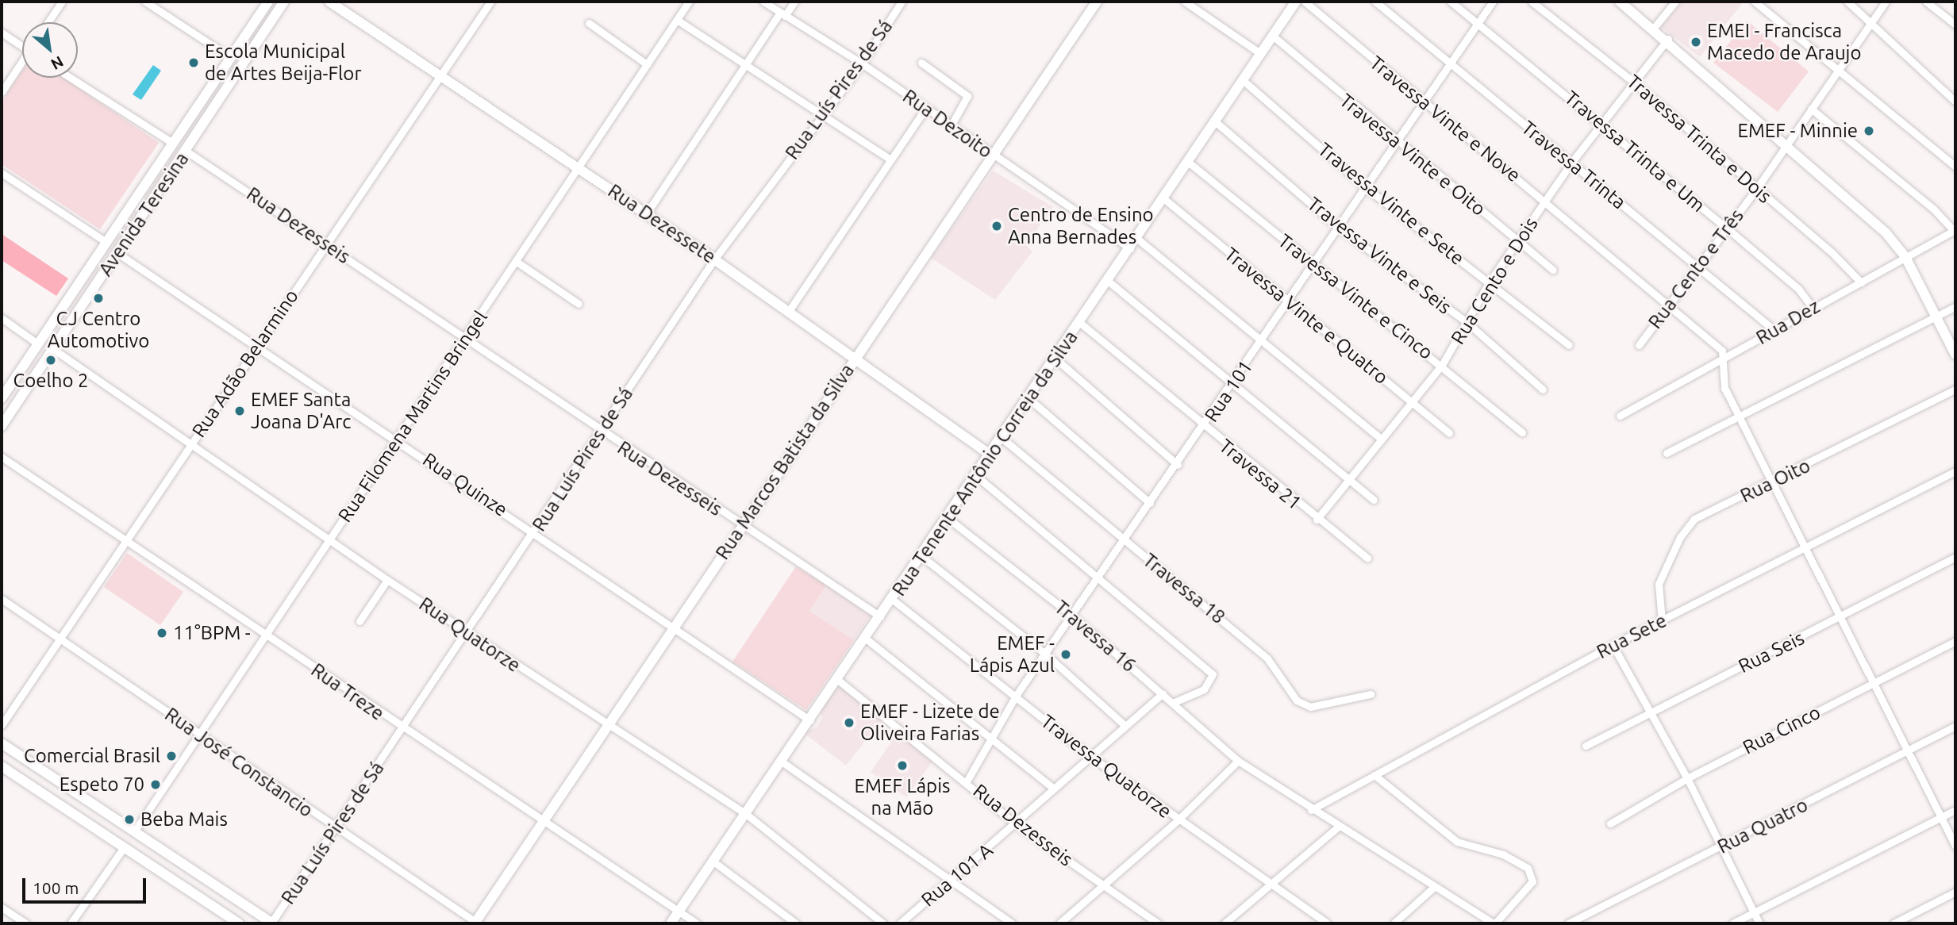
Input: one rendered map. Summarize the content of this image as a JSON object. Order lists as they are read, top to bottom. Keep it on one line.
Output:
{"streets":{"main road":["Avenida Teresina","Rua Dezessete","Rua Marcos Batista da Silva","Rua Tenente Antônio Correia da Silva"],"street":["Rua Luís Pires de Sá","Travessa Vinte e Nove","Rua Dezoito","Travessa Trinta e Dois","Travessa Trinta e Um","Travessa Vinte e Oito","Travessa Trinta","Travessa Vinte e Sete","Rua Dezesseis","Travessa Vinte e Seis","Rua Cento e Três","Rua Cento e Dois","Travessa Vinte e Cinco","Travessa Vinte e Quatro","Rua Dez","Rua Adão Belarmino","Rua 101","Rua Filomena Martins Bringel","Travessa 21","Rua Oito","Rua Quinze","Travessa 18","Rua Quatorze","Travessa 16","Rua Sete","Rua Seis","Rua Treze","Rua Cinco","Rua José Constancio","Travessa Quatorze","Rua Quatro","Rua 101 A"]},"crossings":[["Rua Luís Pires de Sá","Rua Dezoito"],["Rua Luís Pires de Sá","Rua Dezessete"],["Rua Luís Pires de Sá","Rua Dezesseis"],["Rua Luís Pires de Sá","Rua Quinze"],["Rua Luís Pires de Sá","Rua Quatorze"],["Rua Luís Pires de Sá","Rua Treze"],["Rua Luís Pires de Sá","Rua José Constancio"],["Travessa Vinte e Nove","Rua Cento e Três"],["Travessa Vinte e Nove","Rua Cento e Dois"],["Travessa Vinte e Nove","Rua Dez"],["Travessa Vinte e Nove","Rua 101"],["Rua Dezoito","Rua Marcos Batista da Silva"],["Rua Dezoito","Rua Tenente Antônio Correia da Silva"],["Travessa Trinta e Dois","Rua Cento e Três"],["Travessa Trinta e Dois","Rua Cento e Dois"],["Travessa Trinta e Dois","Rua Dez"],["Travessa Trinta e Um","Rua Cento e Três"],["Travessa Trinta e Um","Rua Cento e Dois"],["Travessa Trinta e Um","Rua Dez"],["Travessa Trinta e Um","Rua 101"],["Travessa Vinte e Oito","Rua Cento e Dois"],["Travessa Vinte e Oito","Rua 101"],["Travessa Vinte e Oito","Rua Tenente Antônio Correia da Silva"],["Travessa Trinta","Rua Cento e Três"],["Travessa Trinta","Rua Cento e Dois"],["Travessa Trinta","Rua Dez"],["Travessa Trinta","Rua 101"],["Travessa Vinte e Sete","Rua Cento e Dois"],["Travessa Vinte e Sete","Rua 101"],["Travessa Vinte e Sete","Rua Tenente Antônio Correia da Silva"],["Avenida Teresina","Rua Dezesseis"],["Avenida Teresina","Rua Quinze"],["Avenida Teresina","Rua Quatorze"],["Rua Dezessete","Rua Adão Belarmino"],["Rua Dezessete","Rua Filomena Martins Bringel"],["Rua Dezessete","Rua Marcos Batista da Silva"],["Rua Dezessete","Rua Tenente Antônio Correia da Silva"],["Rua Dezesseis","Rua Adão Belarmino"],["Rua Dezesseis","Rua 101"],["Rua Dezesseis","Rua Filomena Martins Bringel"],["Rua Dezesseis","Rua Marcos Batista da Silva"],["Rua Dezesseis","Rua Tenente Antônio Correia da Silva"],["Rua Dezesseis","Rua 101 A"],["Travessa Vinte e Seis","Rua Cento e Dois"],["Travessa Vinte e Seis","Rua 101"],["Travessa Vinte e Seis","Rua Tenente Antônio Correia da Silva"],["Rua Cento e Dois","Travessa Vinte e Cinco"],["Rua Cento e Dois","Travessa Vinte e Quatro"],["Rua Cento e Dois","Travessa 21"],["Travessa Vinte e Cinco","Rua 101"],["Travessa Vinte e Cinco","Rua Tenente Antônio Correia da Silva"],["Travessa Vinte e Quatro","Rua 101"],["Travessa Vinte e Quatro","Rua Tenente Antônio Correia da Silva"],["Rua Adão Belarmino","Rua Quinze"],["Rua Adão Belarmino","Rua Quatorze"],["Rua Adão Belarmino","Rua Treze"],["Rua Adão Belarmino","Rua José Constancio"],["Rua 101","Travessa 21"],["Rua 101","Travessa 18"],["Rua 101","Travessa 16"],["Rua 101","Travessa Quatorze"],["Rua Filomena Martins Bringel","Rua Quinze"],["Rua Filomena Martins Bringel","Rua Quatorze"],["Rua Filomena Martins Bringel","Rua Treze"],["Rua Filomena Martins Bringel","Rua José Constancio"],["Rua Marcos Batista da Silva","Rua Quinze"],["Rua Marcos Batista da Silva","Rua Quatorze"],["Rua Marcos Batista da Silva","Rua Treze"],["Rua Marcos Batista da Silva","Rua José Constancio"],["Rua Tenente Antônio Correia da Silva","Travessa 21"],["Rua Tenente Antônio Correia da Silva","Rua Quinze"],["Rua Tenente Antônio Correia da Silva","Travessa 18"],["Rua Tenente Antônio Correia da Silva","Rua Quatorze"],["Rua Tenente Antônio Correia da Silva","Travessa 16"],["Rua Tenente Antônio Correia da Silva","Rua Treze"],["Rua Tenente Antônio Correia da Silva","Travessa Quatorze"],["Rua Oito","Rua Sete"],["Travessa 16","Rua 101 A"],["Travessa Quatorze","Rua 101 A"]],"places":["EMEI - Francisca Macedo de Araujo","Escola Municipal de Artes Beija-Flor","EMEF - Minnie","Centro de Ensino Anna Bernades","CJ Centro Automotivo","Coelho 2","EMEF Santa Joana D'Arc","11°BPM -","EMEF - Lápis Azul","EMEF - Lizete de Oliveira Farias","Comercial Brasil","EMEF Lápis na Mão","Espeto 70","Beba Mais"],"scale_bar":"100 m","north":"bottom right"}
